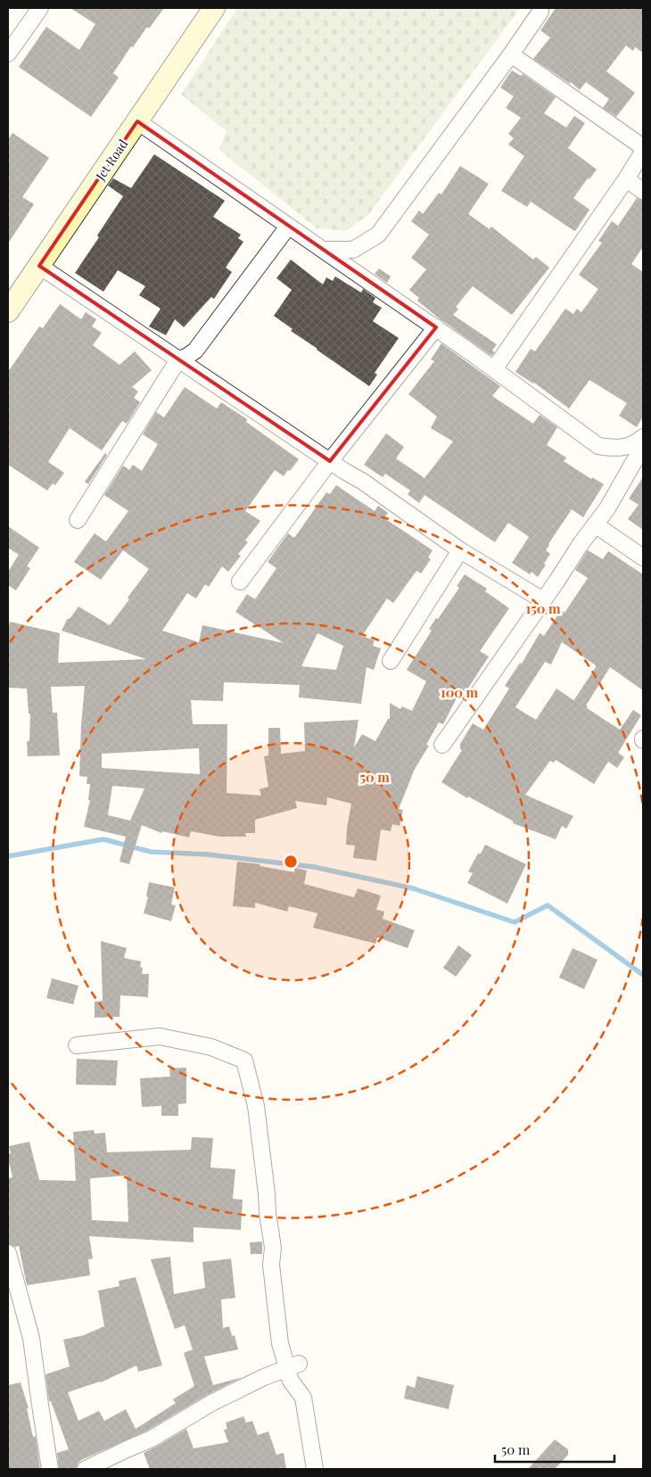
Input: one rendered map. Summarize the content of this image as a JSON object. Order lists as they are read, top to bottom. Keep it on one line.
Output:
{"streets":{"main road":["Jet Road"]},"scale_bar":"50 m","rings":["150 m","100 m","50 m"]}
